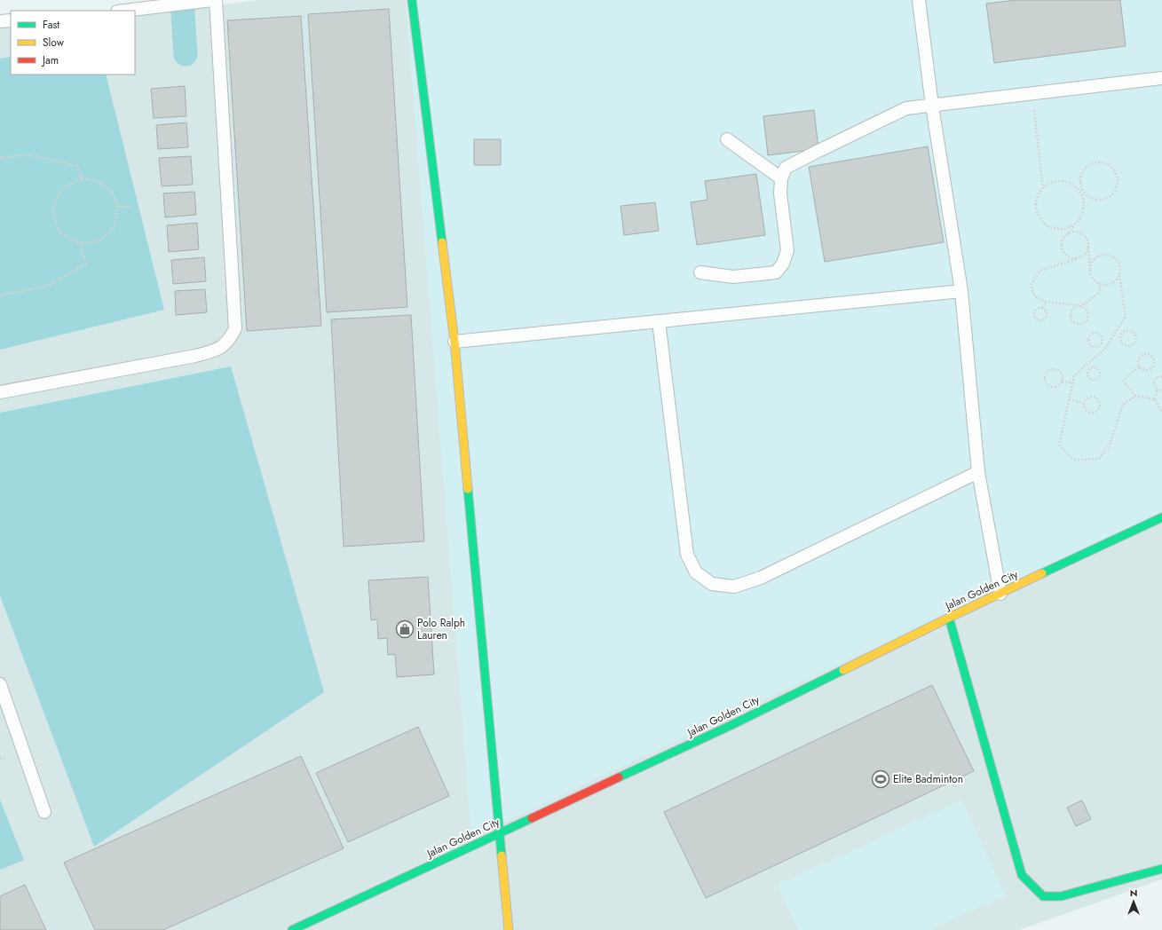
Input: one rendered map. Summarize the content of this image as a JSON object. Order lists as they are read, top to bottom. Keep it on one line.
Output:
{"streets":{"street":["Jalan Golden City"]},"places":{"shop":["Polo Ralph Lauren"],"sports":["Elite Badminton"]},"legend":["Fast","Slow","Jam"],"north":"top"}
